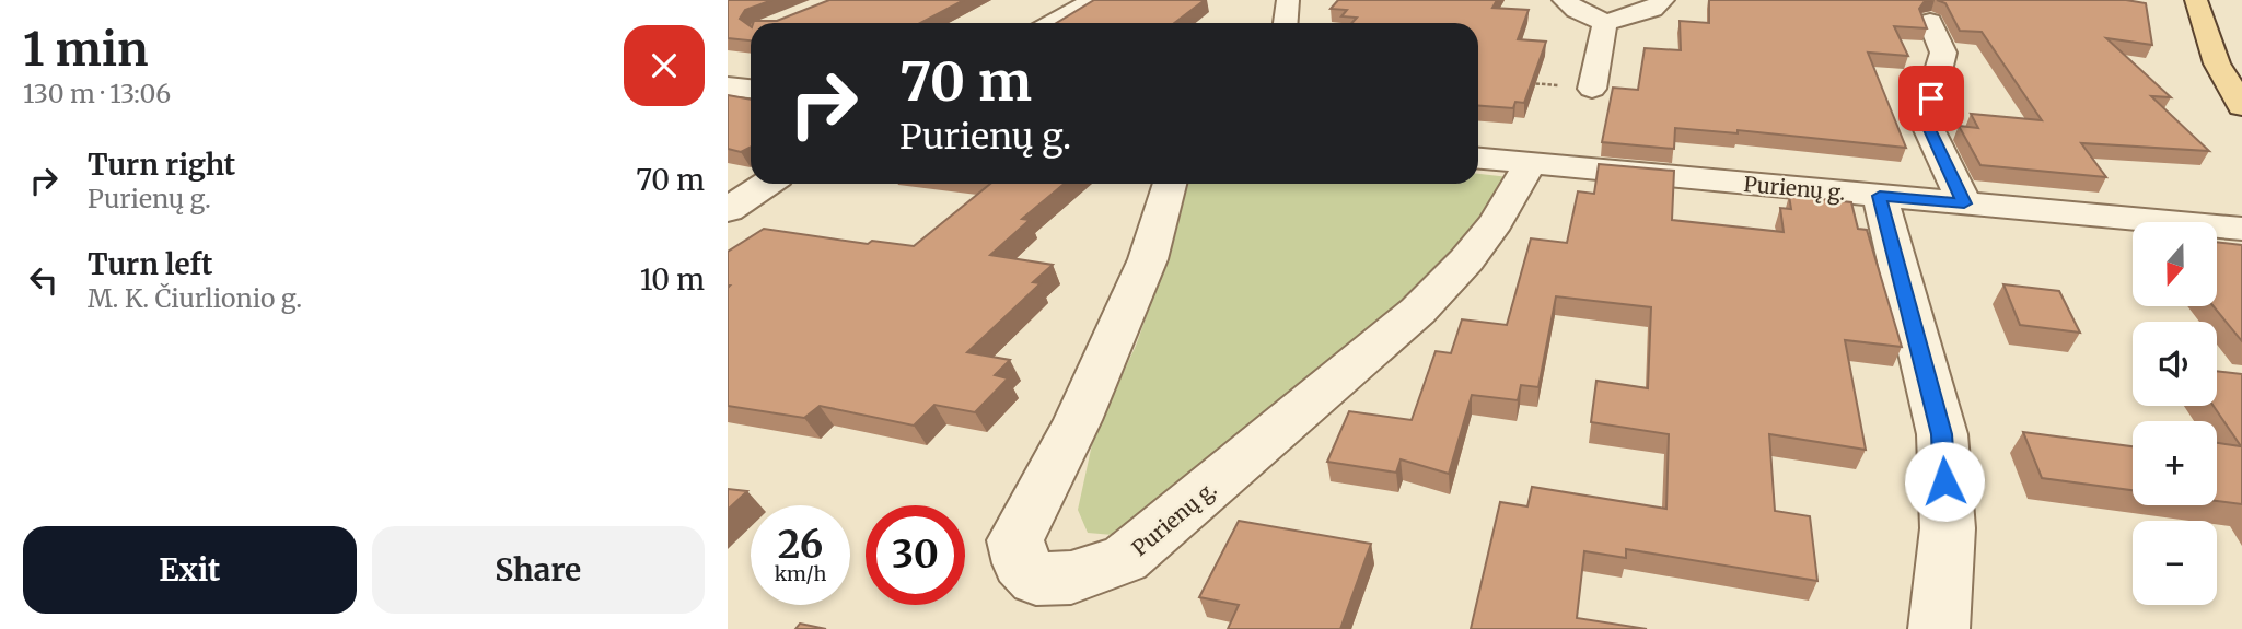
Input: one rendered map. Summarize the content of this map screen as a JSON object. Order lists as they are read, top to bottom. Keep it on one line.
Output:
{"streets":{"street":["Purienų g."]},"north":"bottom","page":{"heading":["1 min","130 m · 13:06"],"turn":["70 m","Purienų g."],"list":[{"name":"Turn right","note":"Purienų g.","value":"70 m"},{"name":"Turn left","note":"M. K. Čiurlionio g.","value":"10 m"}],"map_buttons":["+","−"],"speed":"26 km/h","limit":"30","buttons":["Exit","Share"]}}
